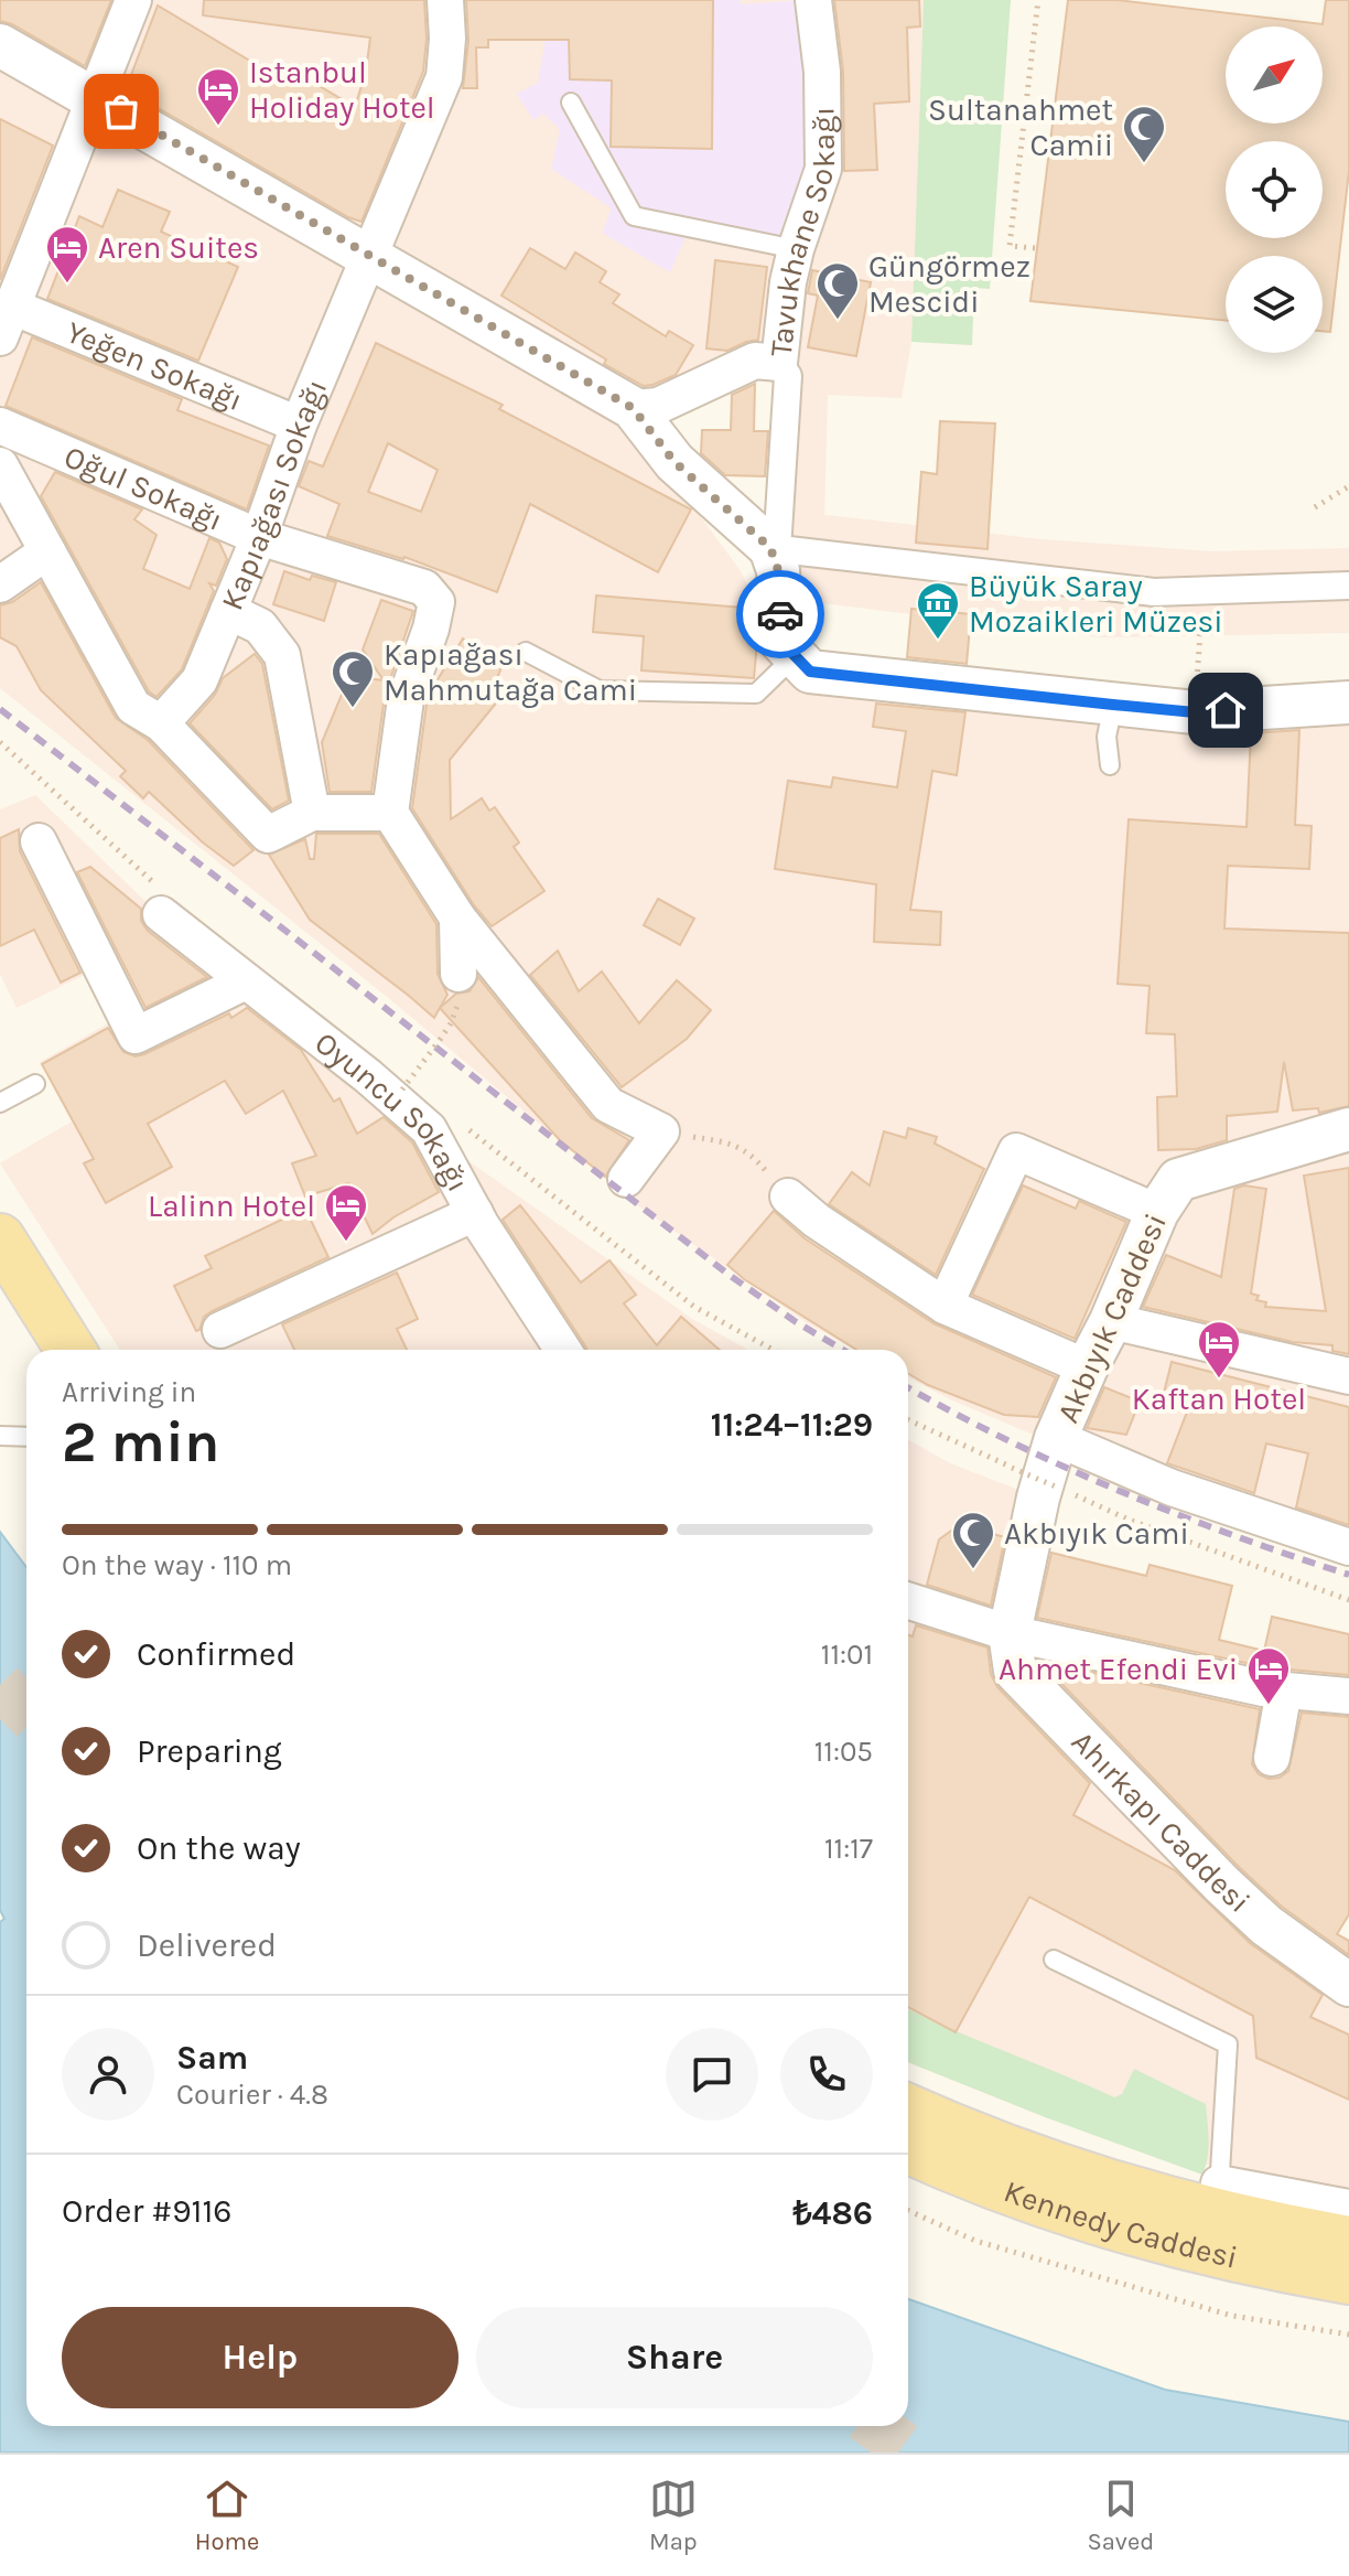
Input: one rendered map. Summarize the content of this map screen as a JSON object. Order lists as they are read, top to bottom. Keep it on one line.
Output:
{"streets":{"main road":["Kennedy Caddesi"],"street":["Tavukhane Sokağı","Yeğen Sokağı","Oğul Sokağı","Kapıağası Sokağı","Oyuncu Sokağı","Akbıyık Caddesi","Ahırkapı Caddesi"]},"crossings":[["Yeğen Sokağı","Kapıağası Sokağı"],["Oğul Sokağı","Kapıağası Sokağı"],["Akbıyık Caddesi","Ahırkapı Caddesi"]],"places":{"hotel":["Istanbul Holiday Hotel","Aren Suites","Lalinn Hotel","Kaftan Hotel","Ahmet Efendi Evi"],"mosque":["Sultanahmet Camii","Güngörmez Mescidi","Kapıağası Mahmutağa Cami","Akbıyık Cami"],"museum":["Büyük Saray Mozaikleri Müzesi"]},"north":"top right","page":{"heading":["2 min","Arriving in","11:24–11:29"],"panel":["Sam","Courier · 4.8","Order #9116","₺486"],"bar":"On the way · 110 m","list":[["Confirmed","11:01"],["Preparing","11:05"],["On the way","11:17"],"Delivered"],"buttons":["Help","Share"],"tabs":["Home","Map","Saved"]}}
